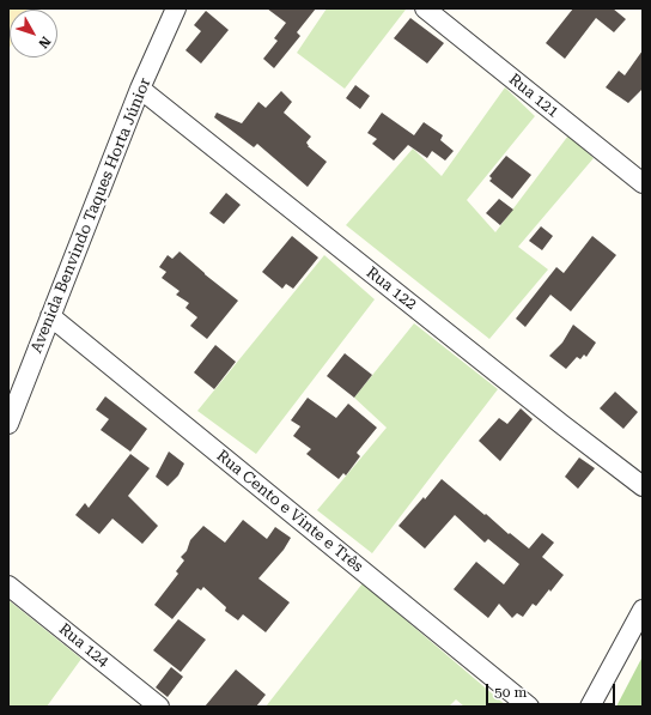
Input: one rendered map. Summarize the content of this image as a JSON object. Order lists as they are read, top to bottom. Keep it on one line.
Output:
{"streets":{"street":["Rua 121","Avenida Benvindo Taques Horta Júnior","Rua 122","Rua Cento e Vinte e Três","Rua 124"]},"crossings":[["Avenida Benvindo Taques Horta Júnior","Rua 122"],["Avenida Benvindo Taques Horta Júnior","Rua Cento e Vinte e Três"]],"scale_bar":"50 m","north":"bottom right"}
